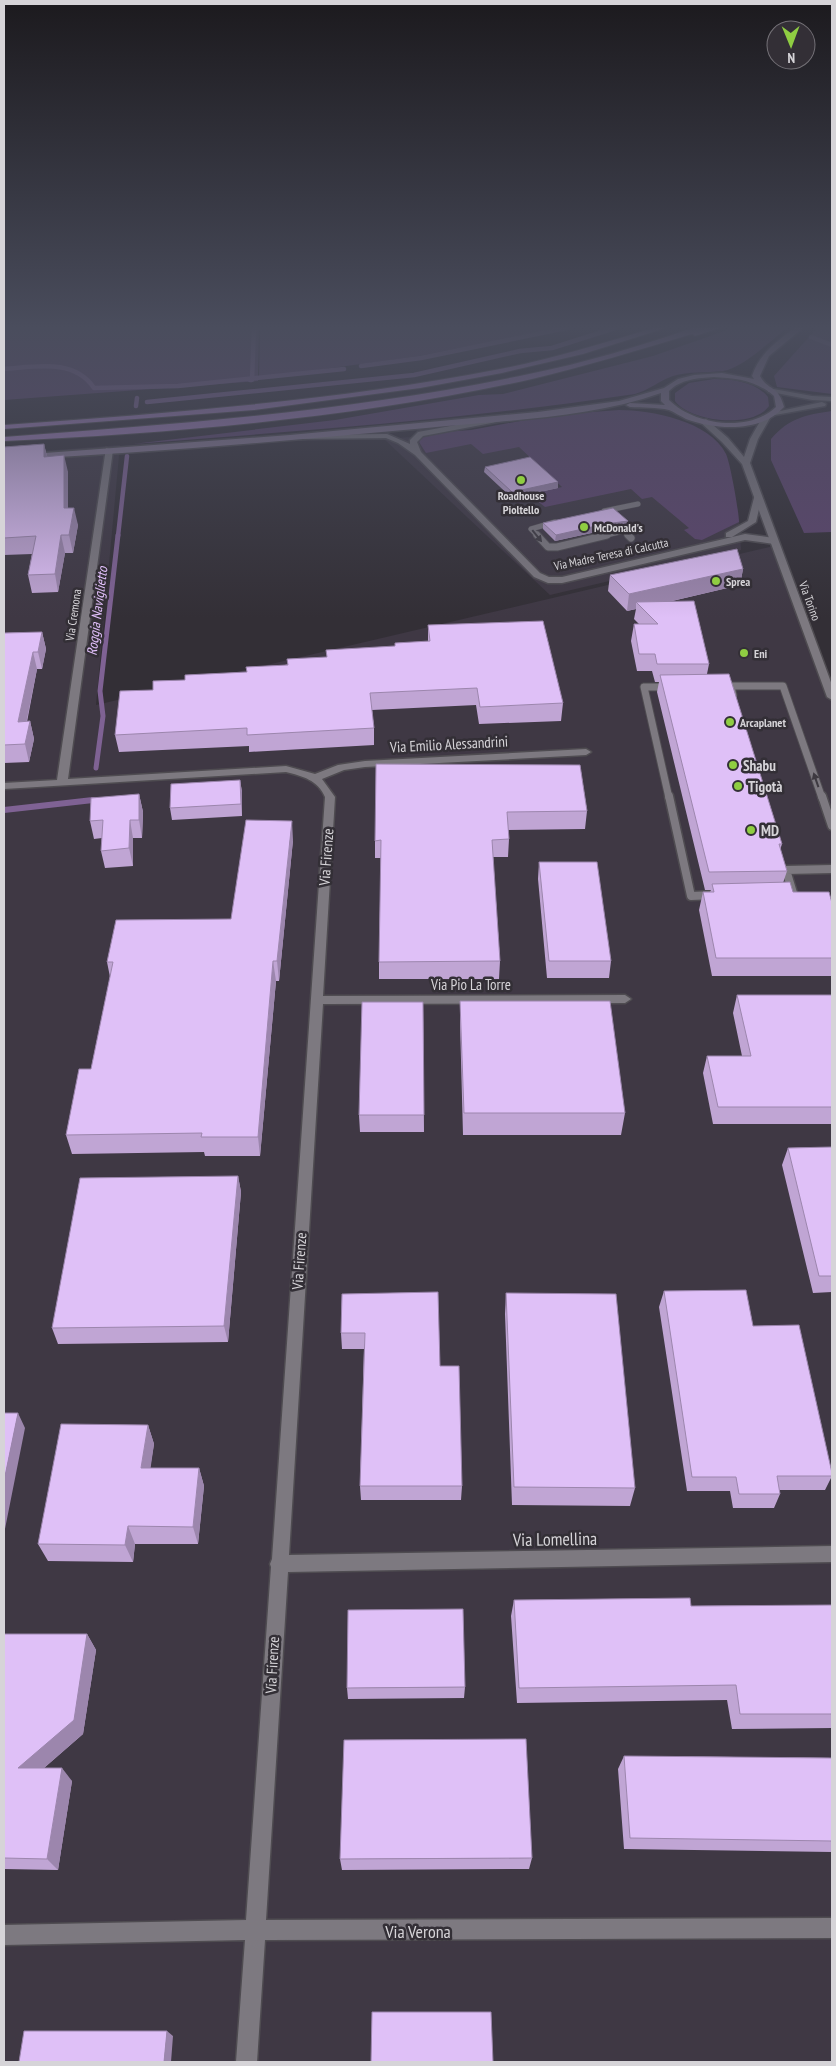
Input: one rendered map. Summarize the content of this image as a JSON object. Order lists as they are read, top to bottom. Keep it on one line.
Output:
{"streets":{"street":["Via Madre Teresa di Calcutta","Via Torino","Via Cremona","Via Emilio Alessandrini","Via Firenze","Via Pio La Torre","Via Lomellina","Via Verona"]},"crossings":[["Via Madre Teresa di Calcutta","Via Torino"],["Via Emilio Alessandrini","Via Firenze"],["Via Firenze","Via Pio La Torre"],["Via Firenze","Via Lomellina"],["Via Firenze","Via Verona"]],"water":["Roggia Naviglietto"],"places":["Roadhouse Pioltello","McDonald's","Sprea","Eni","Arcaplanet","Shabu","Tigotà","MD"],"north":"bottom"}
